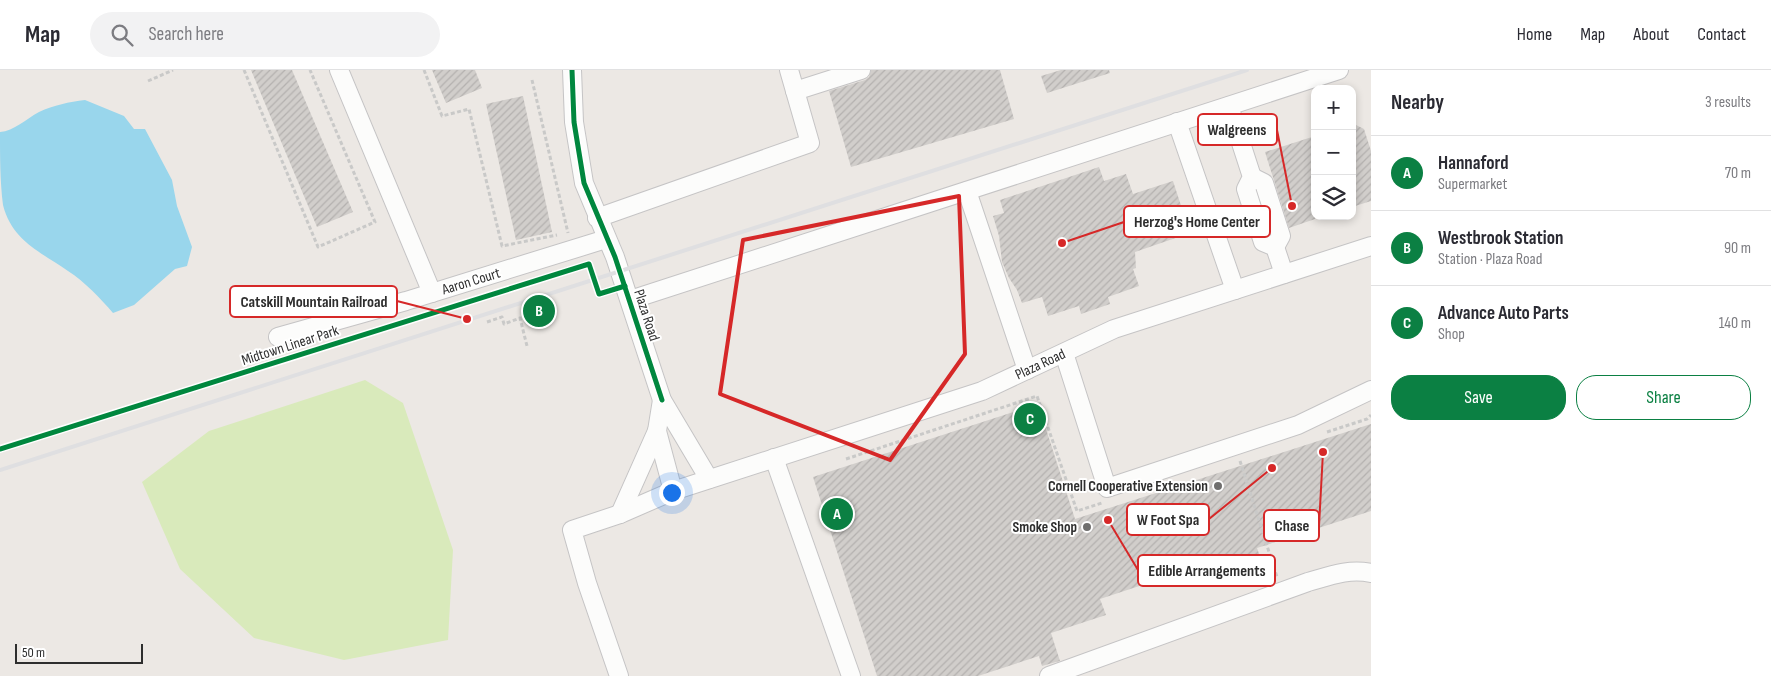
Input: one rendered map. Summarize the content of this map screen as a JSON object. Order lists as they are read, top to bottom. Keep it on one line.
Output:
{"streets":{"street":["Aaron Court","Plaza Road"],"cycle path":["Midtown Linear Park"]},"crossings":[["Aaron Court","Plaza Road"]],"places":["Walgreens","Herzog's Home Center","Catskill Mountain Railroad","Chase","W Foot Spa","Cornell Cooperative Extension","Edible Arrangements","Smoke Shop"],"scale_bar":"50 m","page":{"header":"Map","search":"Search here","nav":["Home","Map","About","Contact"],"heading":["Nearby","3 results"],"map_buttons":["+","−"],"list":[{"mark":"A","name":"Hannaford","note":"Supermarket","value":"70 m"},{"mark":"B","name":"Westbrook Station","note":"Station · Plaza Road","value":"90 m"},{"mark":"C","name":"Advance Auto Parts","note":"Shop","value":"140 m"}],"pins":["B","C","A"],"buttons":["Save","Share"],"scale":"50 m"}}
